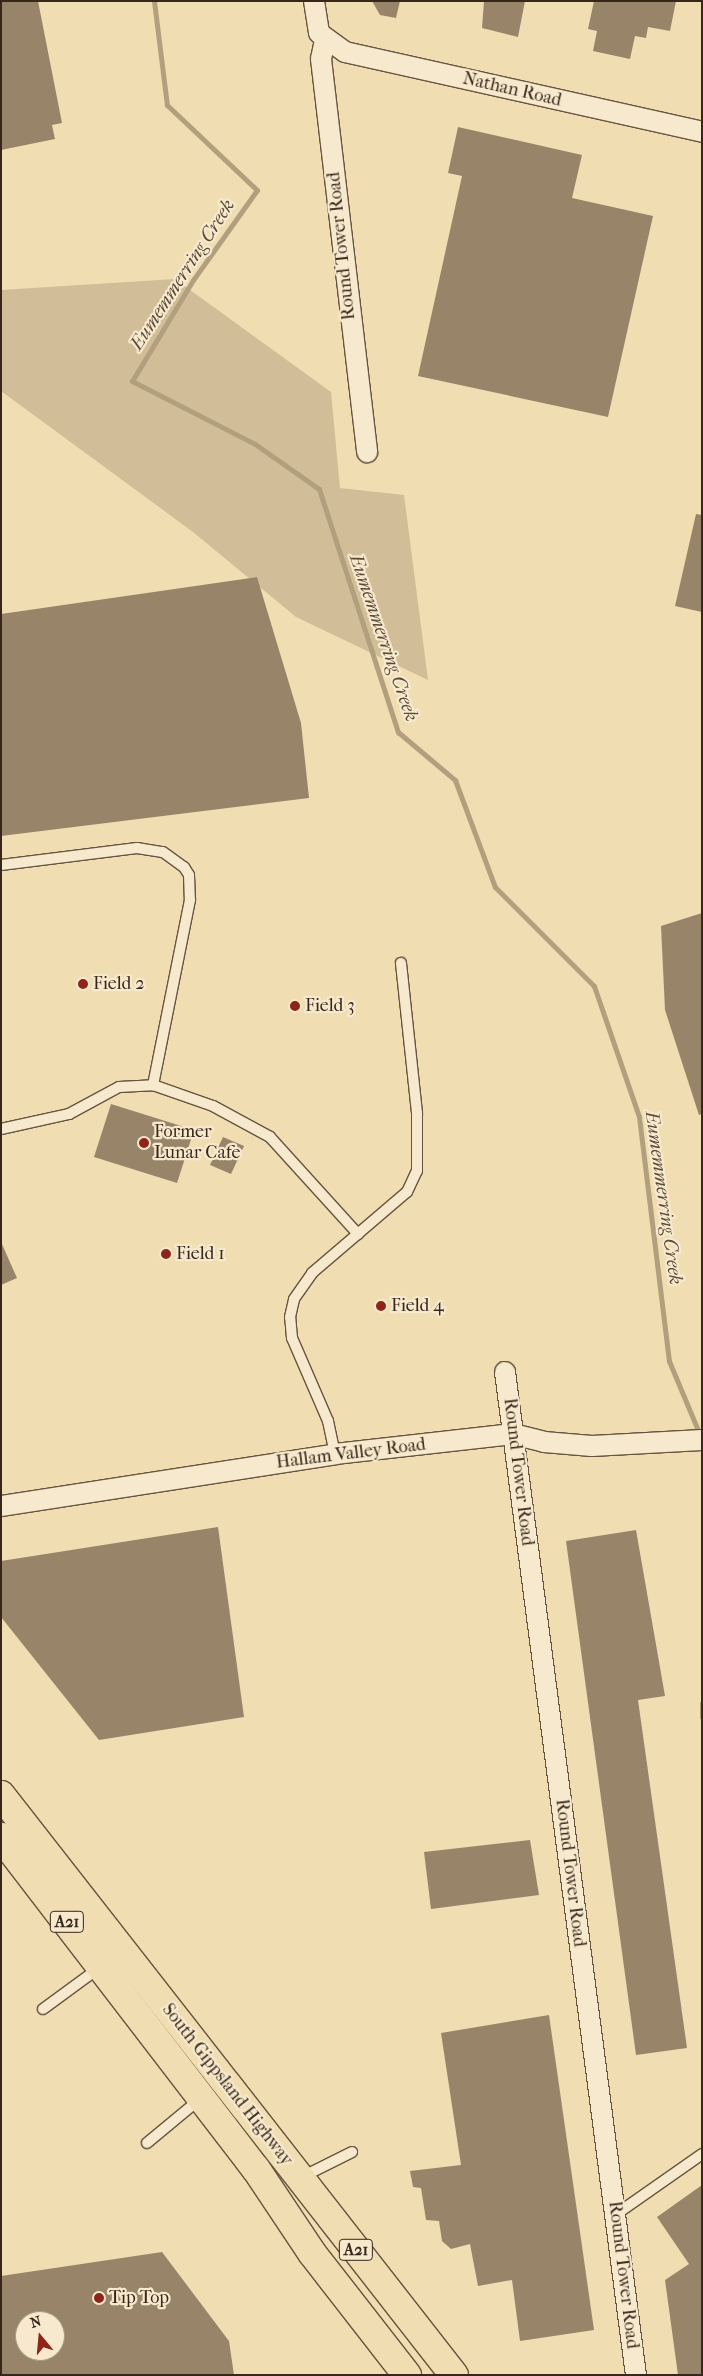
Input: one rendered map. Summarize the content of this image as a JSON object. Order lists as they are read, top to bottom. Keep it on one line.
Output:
{"streets":{"highway":["A21","South Gippsland Highway"],"street":["Nathan Road","Round Tower Road","Hallam Valley Road"]},"crossings":[["Nathan Road","Round Tower Road"],["Round Tower Road","Hallam Valley Road"]],"water":["Eumemmerring Creek"],"places":["Field 2","Field 3","Former Lunar Cafe","Field 1","Field 4","Tip Top"],"north":"top"}
